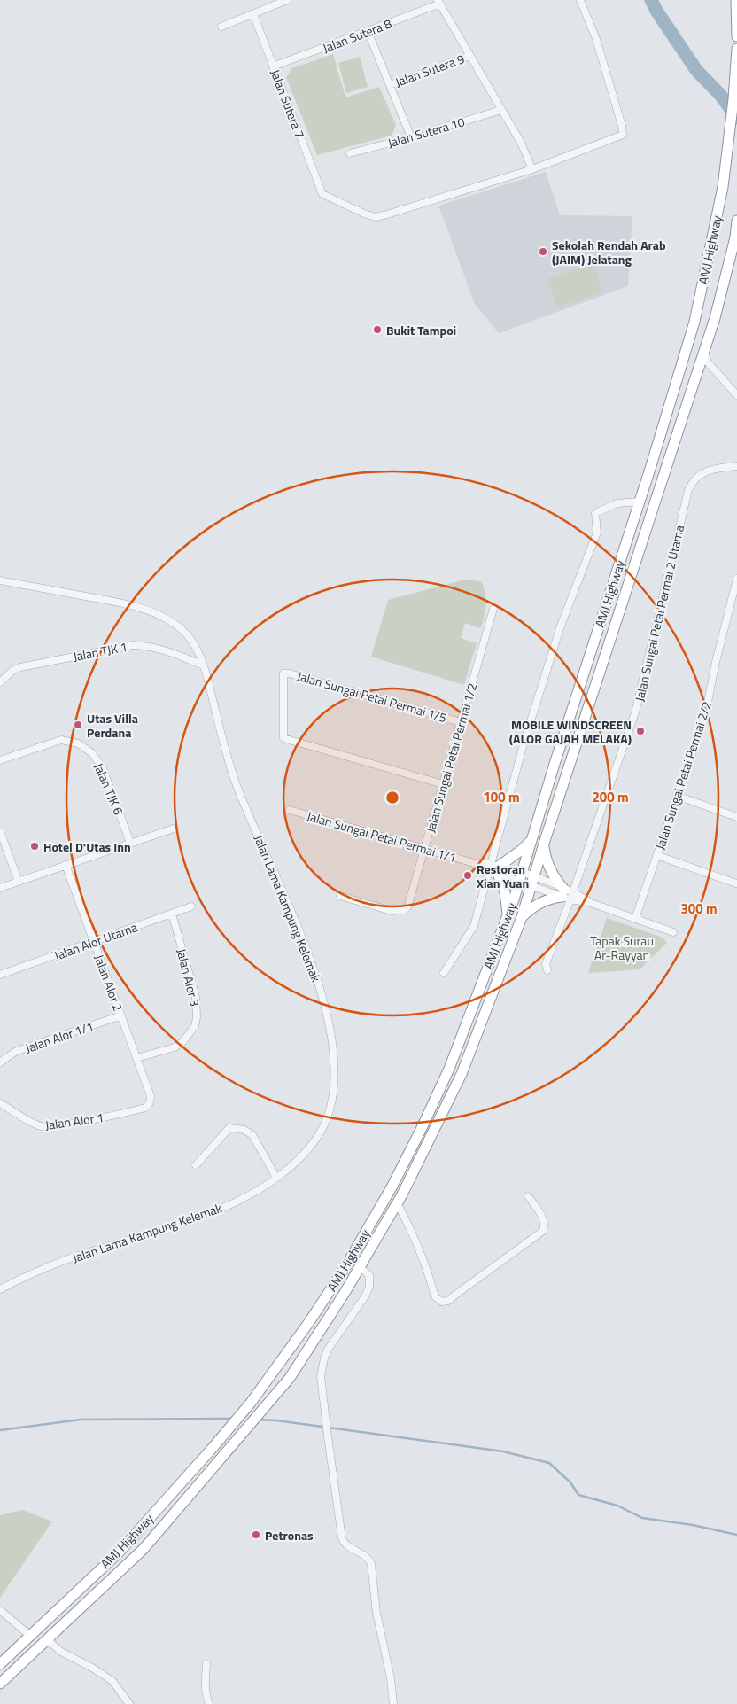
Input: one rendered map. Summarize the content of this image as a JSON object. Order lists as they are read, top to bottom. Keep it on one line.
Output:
{"streets":{"highway":["AMJ Highway"],"street":["Jalan Sutera 8","Jalan Sutera 9","Jalan Sutera 7","Jalan Sutera 10","Jalan Sungai Petai Permai 2 Utama","Jalan TJK 1","Jalan Sungai Petai Permai 1/5","Jalan Sungai Petai Permai 1/2","Jalan Sungai Petai Permai 2/2","Jalan TJK 6","Jalan Sungai Petai Permai 1/1","Jalan Lama Kampung Kelemak","Jalan Alor Utama","Jalan Alor 3","Jalan Alor 2","Jalan Alor 1/1","Jalan Alor 1"]},"crossings":[["Jalan Sutera 8","Jalan Sutera 7"],["AMJ Highway","Jalan Sungai Petai Permai 1/1"],["Jalan Sungai Petai Permai 2 Utama","Jalan Sungai Petai Permai 1/1"],["Jalan TJK 1","Jalan Lama Kampung Kelemak"],["Jalan Sungai Petai Permai 1/5","Jalan Sungai Petai Permai 1/2"],["Jalan Sungai Petai Permai 1/2","Jalan Sungai Petai Permai 1/1"],["Jalan Sungai Petai Permai 2/2","Jalan Sungai Petai Permai 1/1"],["Jalan Alor Utama","Jalan Alor 3"],["Jalan Alor Utama","Jalan Alor 2"],["Jalan Alor 3","Jalan Alor 2"],["Jalan Alor 2","Jalan Alor 1/1"],["Jalan Alor 2","Jalan Alor 1"]],"parks":["Tapak Surau Ar-Rayyan"],"places":["Sekolah Rendah Arab (JAIM) Jelatang","Bukit Tampoi","Utas Villa Perdana","MOBILE WINDSCREEN (ALOR GAJAH MELAKA)","Hotel D'Utas Inn","Restoran Xian Yuan","Petronas"],"rings":["100 m","200 m","300 m"]}
